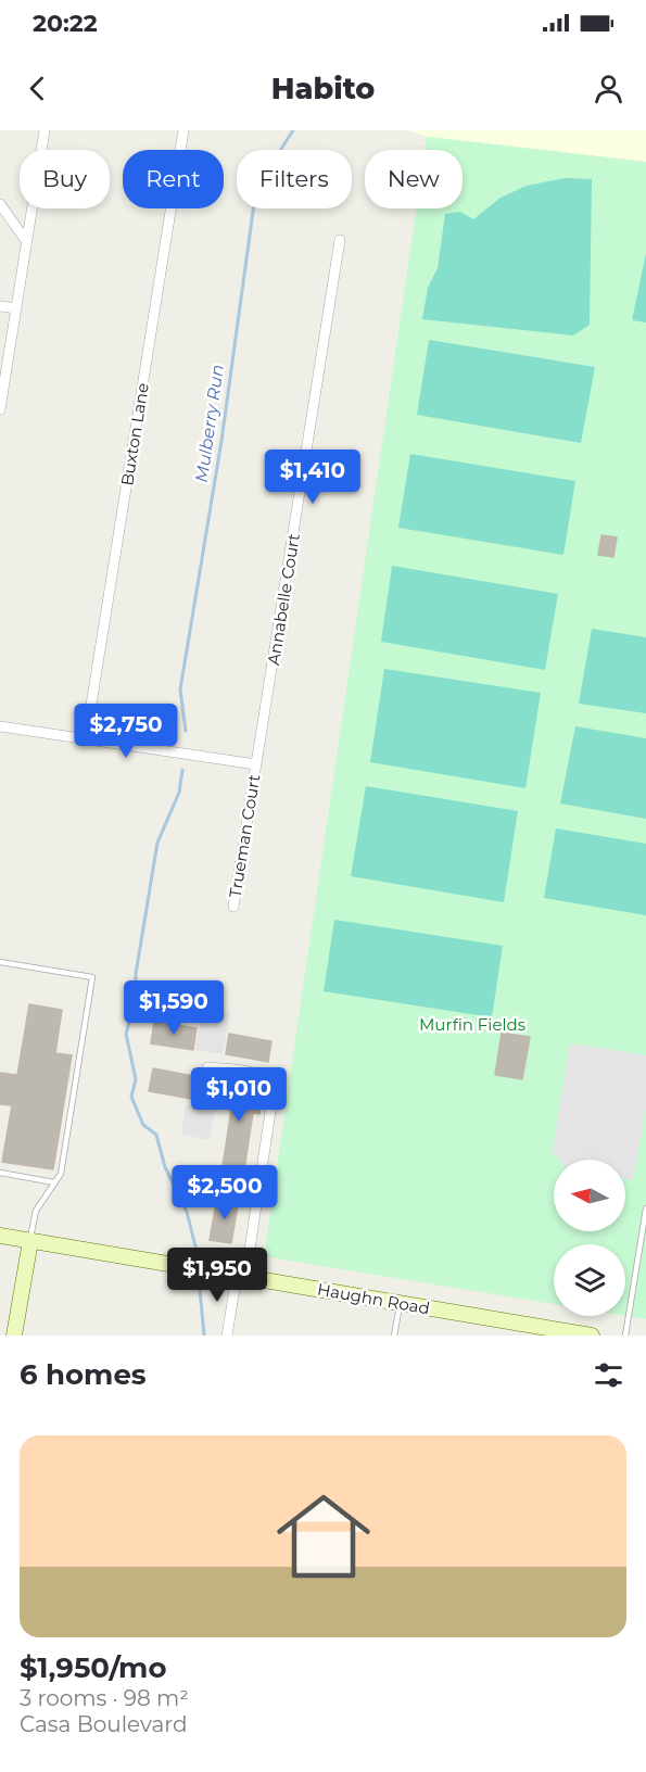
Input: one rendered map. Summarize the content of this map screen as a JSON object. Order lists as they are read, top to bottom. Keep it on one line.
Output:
{"streets":{"street":["Buxton Lane","Annabelle Court","Trueman Court","Haughn Road"]},"crossings":[["Annabelle Court","Trueman Court"]],"water":["Mulberry Run"],"parks":["Murfin Fields"],"north":"left","page":{"status":"20:22","header":"Habito","chip":["Buy","Rent","Filters","New"],"price":["$1,410","$2,750","$1,590","$1,010","$2,500","$1,950"],"heading":"6 homes","list":[{"name":"$1,950/mo","note":"3 rooms · 98 m² · Casa Boulevard"}]}}
